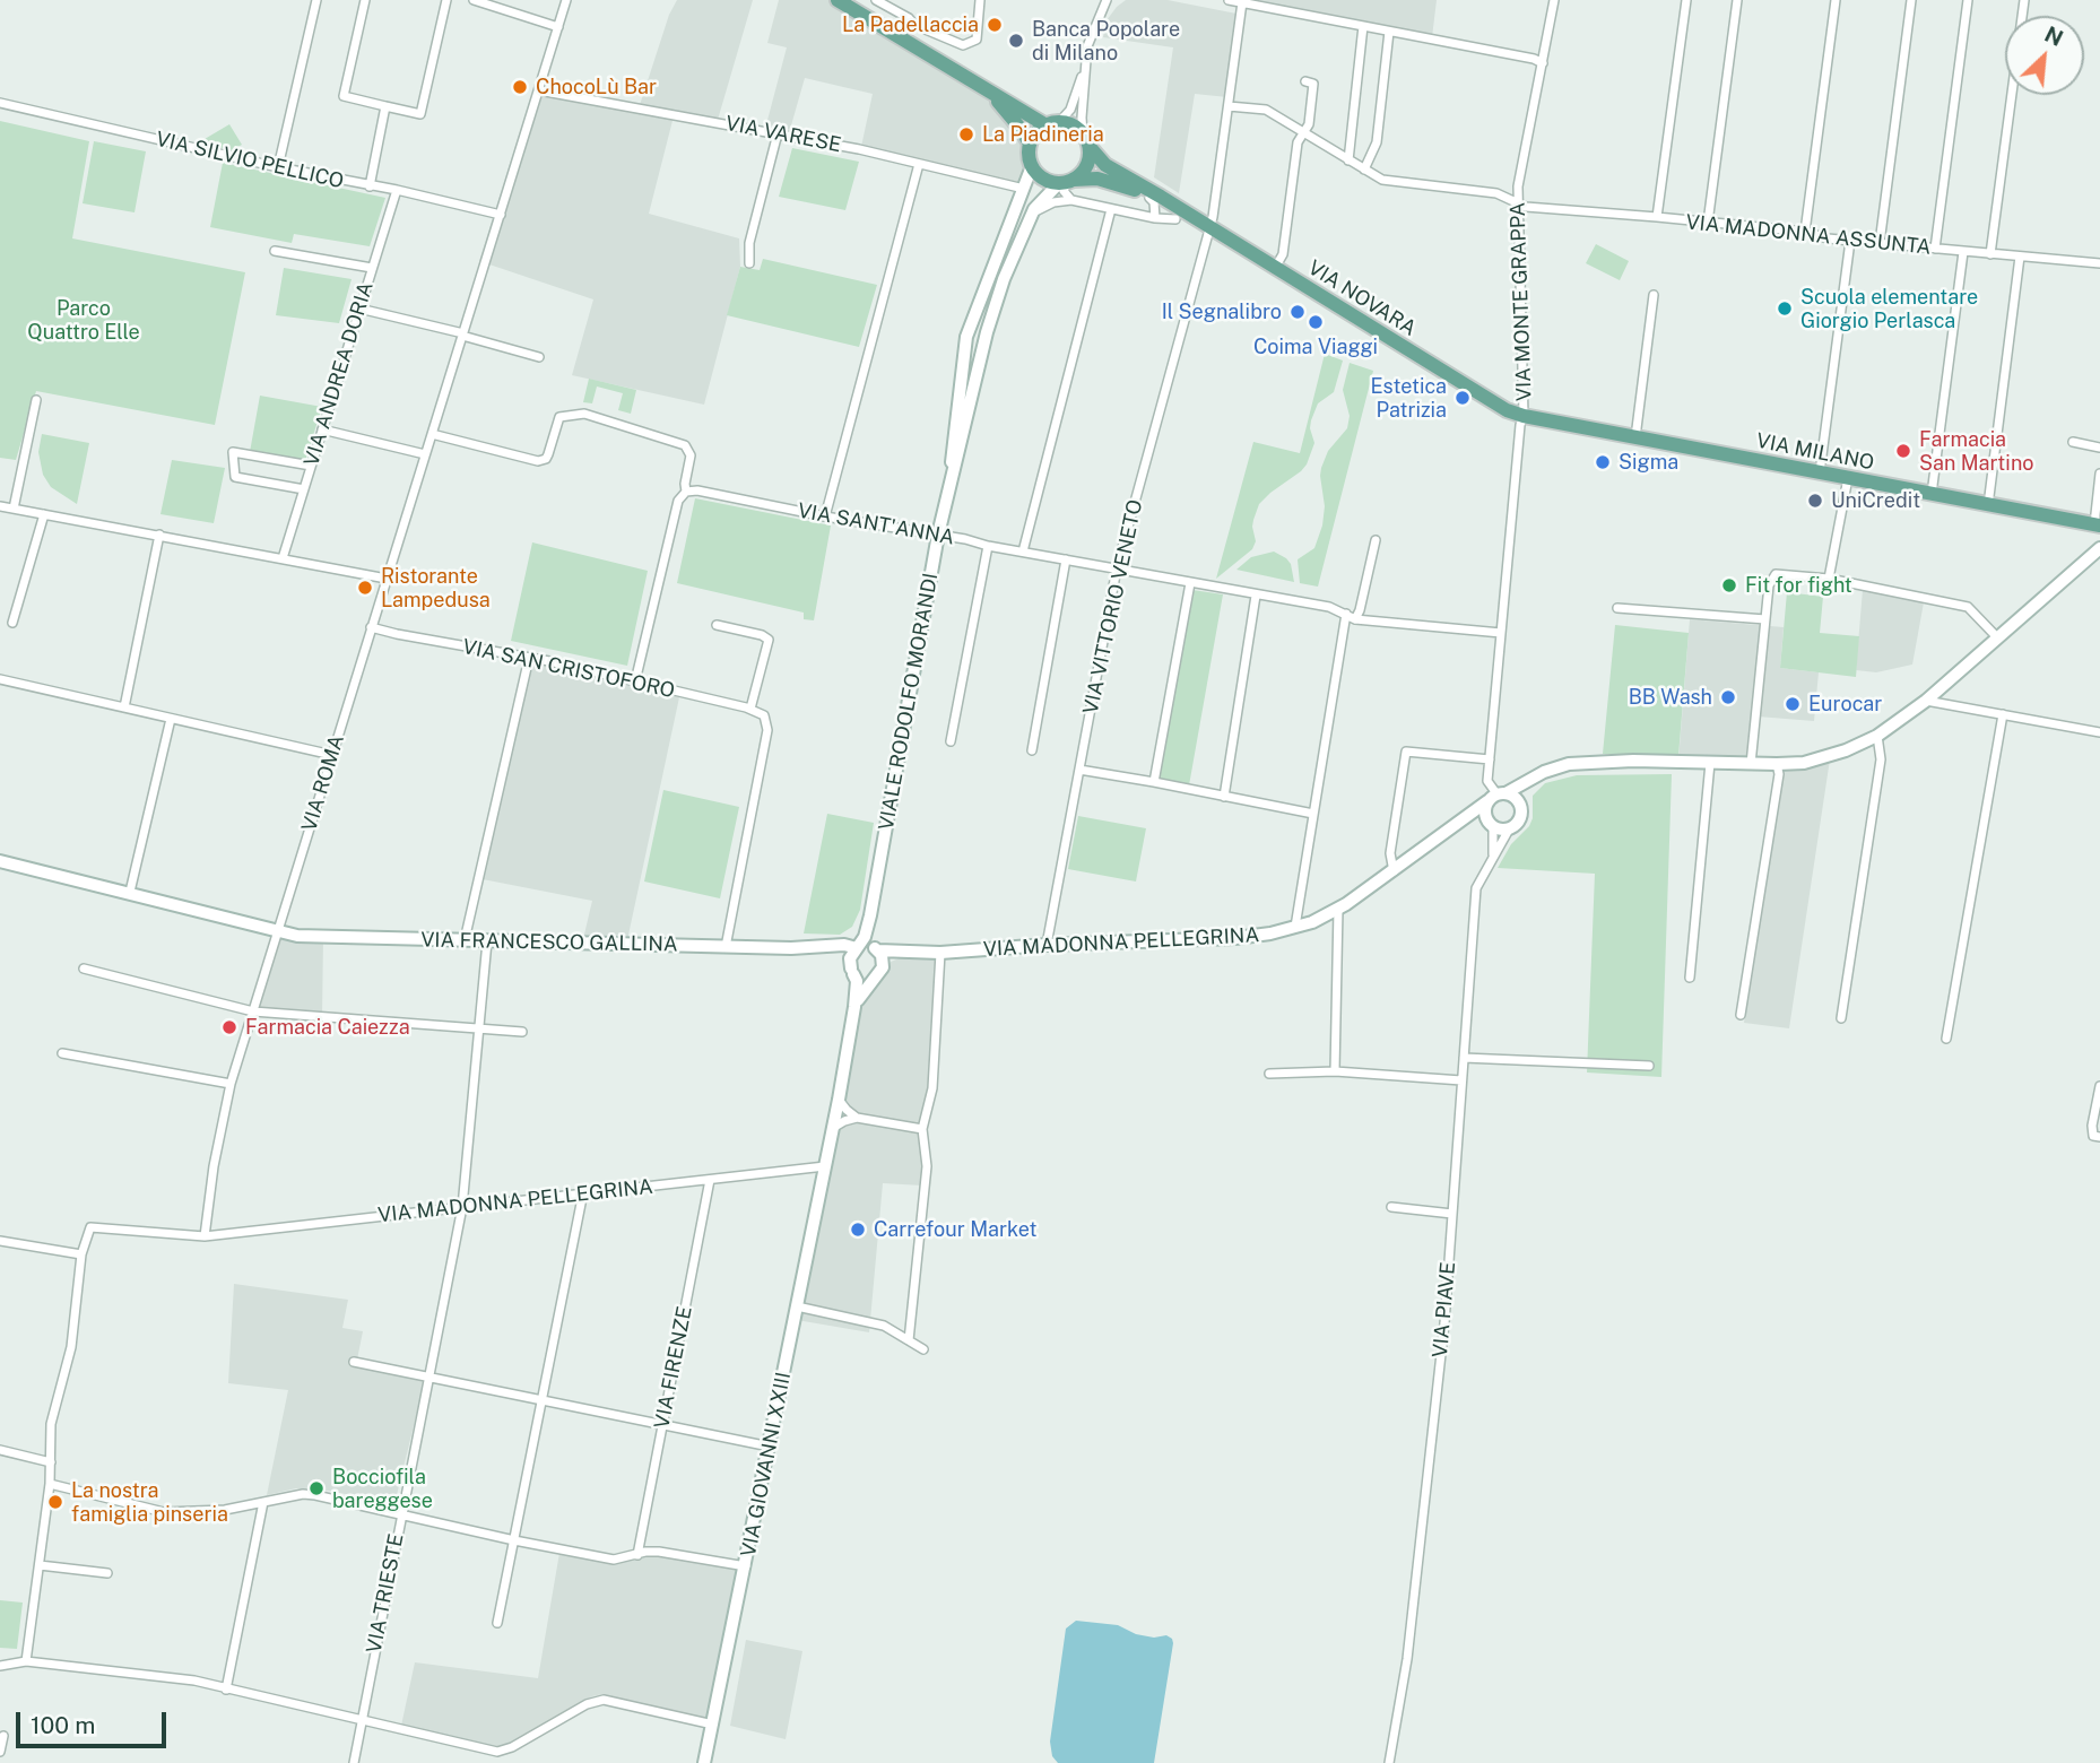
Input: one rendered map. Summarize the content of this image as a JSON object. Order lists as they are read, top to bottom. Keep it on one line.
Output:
{"streets":{"main road":["VIA NOVARA","VIA MILANO"],"street":["VIA VARESE","VIA SILVIO PELLICO","VIA MADONNA ASSUNTA","VIA MONTE GRAPPA","VIA ANDREA DORIA","VIA SANT'ANNA","VIA VITTORIO VENETO","VIA SAN CRISTOFORO","VIALE RODOLFO MORANDI","VIA ROMA","VIA FRANCESCO GALLINA","VIA MADONNA PELLEGRINA","VIA PIAVE","VIA FIRENZE","VIA GIOVANNI XXIII","VIA TRIESTE"]},"crossings":[["VIA VARESE","VIALE RODOLFO MORANDI"],["VIA VARESE","VIA ROMA"],["VIA SILVIO PELLICO","VIA ANDREA DORIA"],["VIA SILVIO PELLICO","VIA ROMA"],["VIA MADONNA ASSUNTA","VIA MONTE GRAPPA"],["VIA MADONNA ASSUNTA","VIA VITTORIO VENETO"],["VIA NOVARA","VIA MONTE GRAPPA"],["VIA NOVARA","VIA MILANO"],["VIA NOVARA","VIA VITTORIO VENETO"],["VIA NOVARA","VIALE RODOLFO MORANDI"],["VIA MONTE GRAPPA","VIA MILANO"],["VIA SANT'ANNA","VIA VITTORIO VENETO"],["VIA SANT'ANNA","VIALE RODOLFO MORANDI"],["VIA VITTORIO VENETO","VIA MADONNA PELLEGRINA"],["VIA SAN CRISTOFORO","VIA ROMA"],["VIA SAN CRISTOFORO","VIA FRANCESCO GALLINA"],["VIALE RODOLFO MORANDI","VIA FRANCESCO GALLINA"],["VIALE RODOLFO MORANDI","VIA MADONNA PELLEGRINA"],["VIA ROMA","VIA FRANCESCO GALLINA"],["VIA ROMA","VIA MADONNA PELLEGRINA"],["VIA FRANCESCO GALLINA","VIA MADONNA PELLEGRINA"],["VIA FRANCESCO GALLINA","VIA TRIESTE"],["VIA MADONNA PELLEGRINA","VIA PIAVE"],["VIA MADONNA PELLEGRINA","VIA FIRENZE"],["VIA MADONNA PELLEGRINA","VIA GIOVANNI XXIII"],["VIA MADONNA PELLEGRINA","VIA TRIESTE"]],"parks":["Parco Quattro Elle"],"places":["La Padellaccia","Banca Popolare di Milano","ChocoLù Bar","La Piadineria","Scuola elementare Giorgio Perlasca","Il Segnalibro","Coima Viaggi","Estetica Patrizia","Farmacia San Martino","Sigma","UniCredit","Fit for fight","Ristorante Lampedusa","BB Wash","Eurocar","Farmacia Caiezza","Carrefour Market","Bocciofila bareggese","La nostra famiglia pinseria"],"scale_bar":"100 m","north":"top right"}
